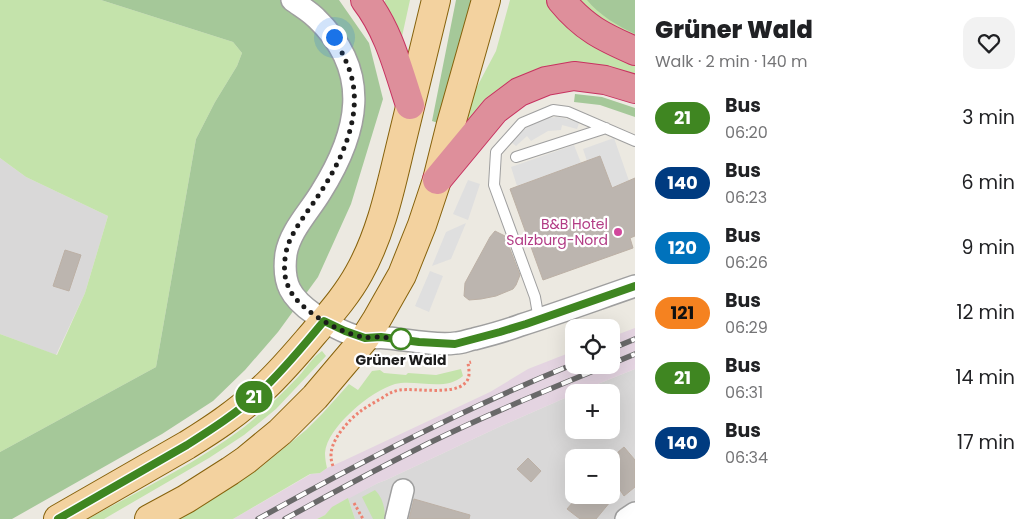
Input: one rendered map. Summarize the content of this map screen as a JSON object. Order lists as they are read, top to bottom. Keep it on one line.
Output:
{"places":["B&B Hotel Salzburg-Nord","Grüner Wald"],"lines":["bus line 21"],"page":{"on_map":"21","heading":["Grüner Wald","Walk · 2 min · 140 m"],"list":[{"mark":"21","name":"Bus","note":"06:20","value":"3 min"},{"mark":"140","name":"Bus","note":"06:23","value":"6 min"},{"mark":"120","name":"Bus","note":"06:26","value":"9 min"},{"mark":"121","name":"Bus","note":"06:29","value":"12 min"},{"mark":"21","name":"Bus","note":"06:31","value":"14 min"},{"mark":"140","name":"Bus","note":"06:34","value":"17 min"}],"map_buttons":["+","−"]}}
